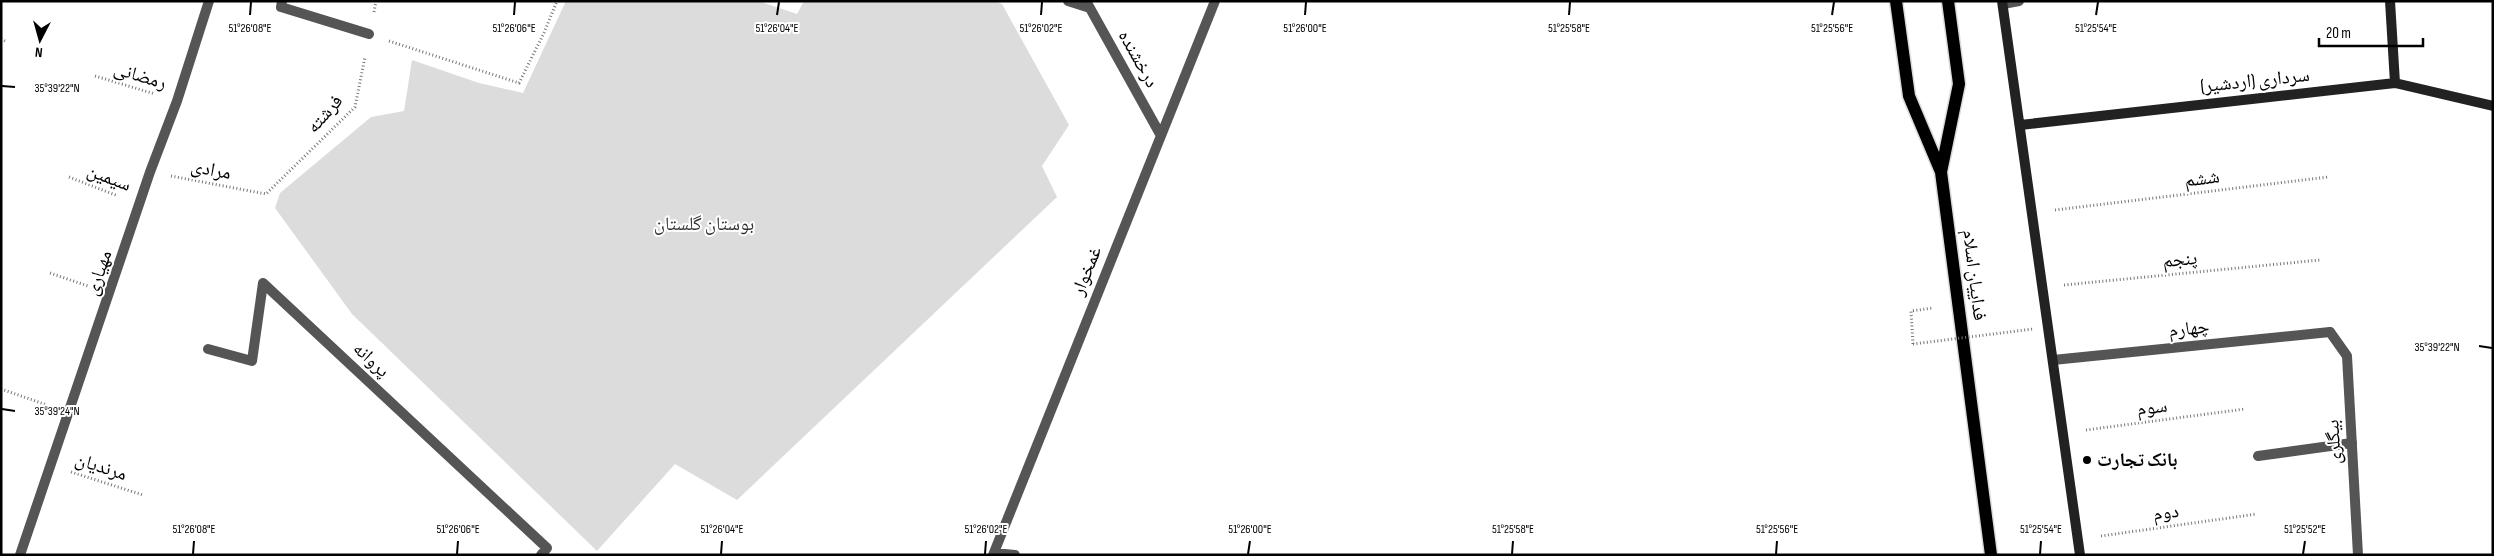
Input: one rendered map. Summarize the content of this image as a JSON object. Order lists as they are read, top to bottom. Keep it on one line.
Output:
{"streets":{"main road":["فداییان اسلام"],"street":["درخشنده","سرداری (اردشیر)","غمخوار","مهیاری","چهارم","پروانه","بیگلری"],"path":["رمضانی","فرشته","مرادی","سیمین","ششم","پنجم","سوم","مرندیان","دوم"]},"crossings":[["درخشنده","غمخوار"],["رمضانی","مهیاری"],["فرشته","مرادی"],["مرادی","مهیاری"],["سیمین","مهیاری"],["مهیاری","مرندیان"],["چهارم","بیگلری"]],"parks":["بوستان گلستان"],"places":["بانک تجارت"],"scale_bar":"20 m","north":"bottom","coordinates":["51°26'08\"E","51°26'06\"E","51°26'04\"E","51°26'02\"E","51°26'00\"E","51°25'58\"E","51°25'56\"E","51°25'54\"E","35°39'22\"N","35°39'24\"N","51°25'52\"E"]}
